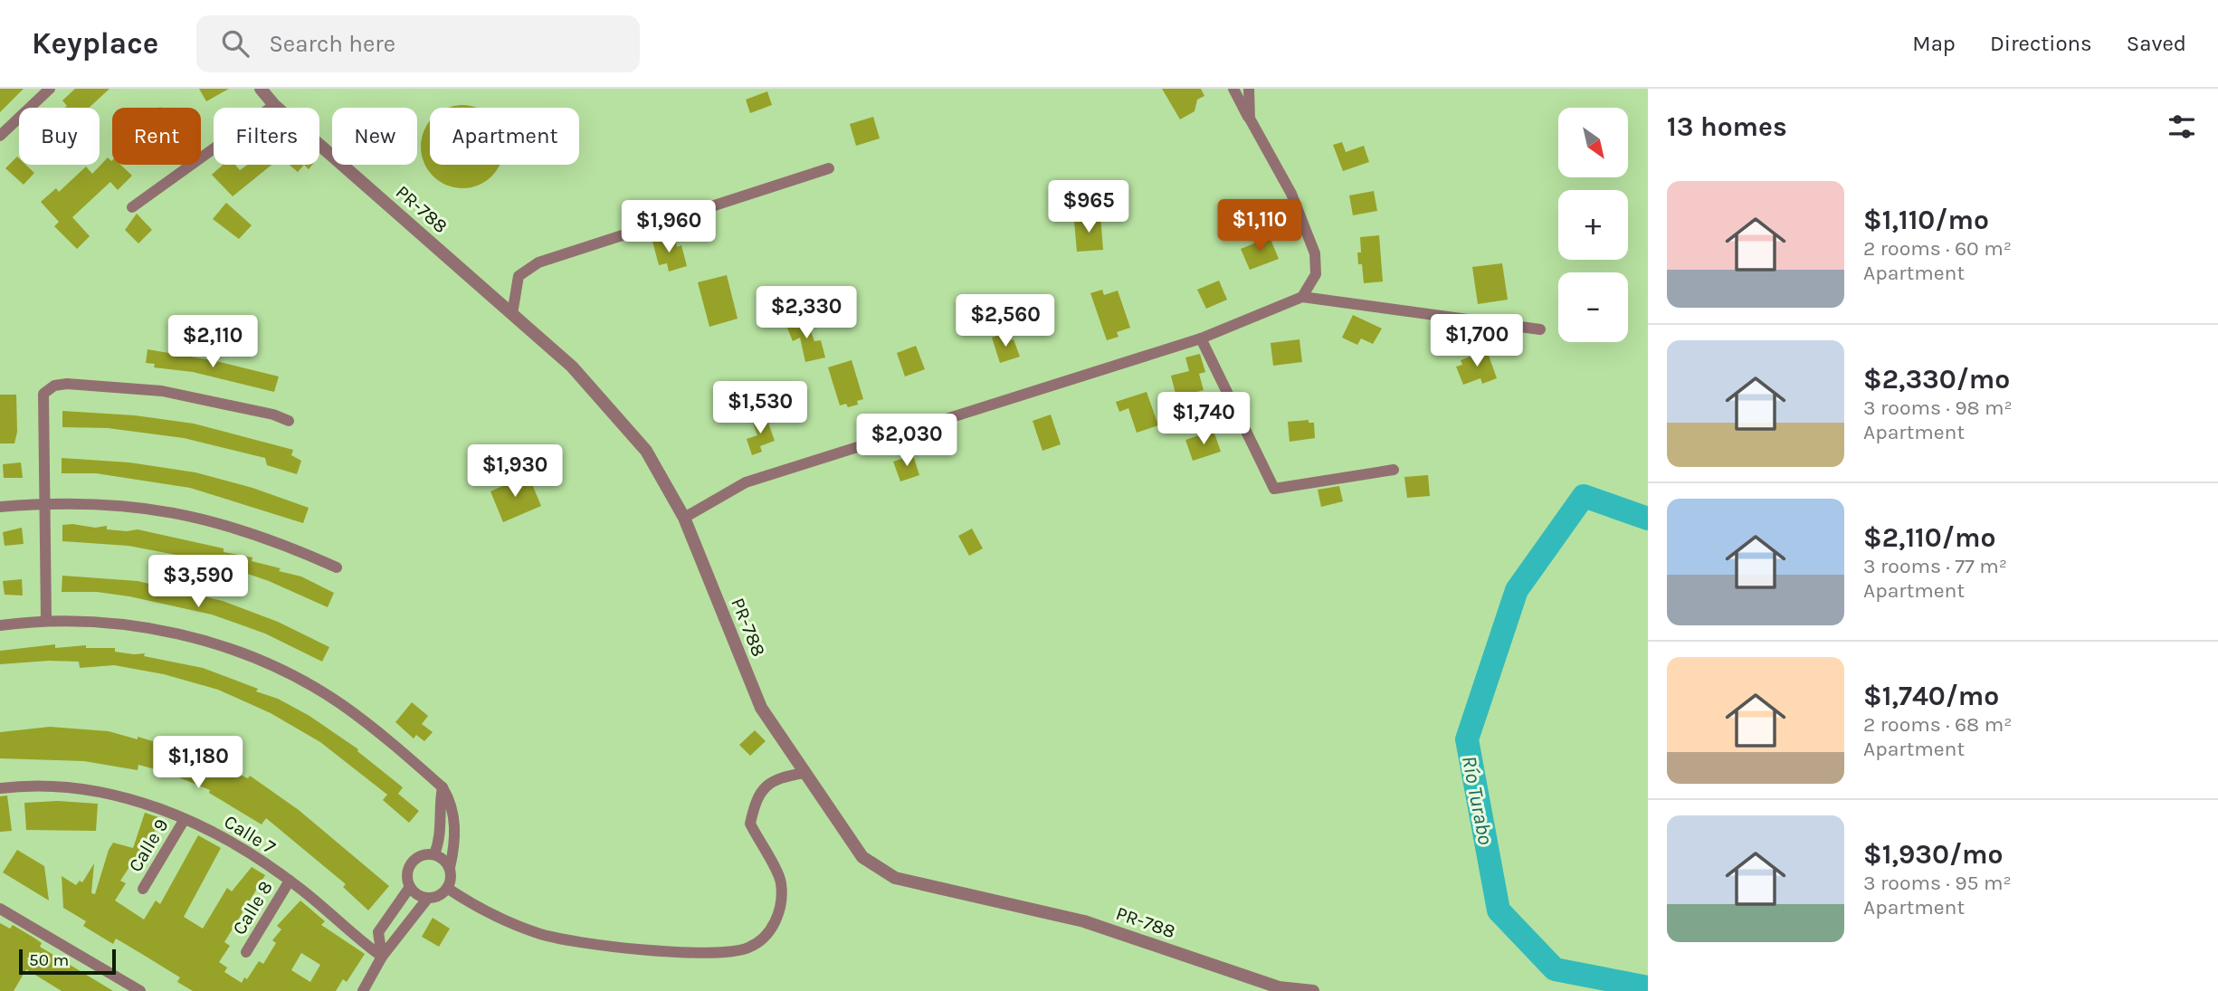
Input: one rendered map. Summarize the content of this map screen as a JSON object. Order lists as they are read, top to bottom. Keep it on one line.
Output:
{"streets":{"street":["PR-788","Calle 7","Calle 9","Calle 8"]},"crossings":[["Calle 7","Calle 9"],["Calle 7","Calle 8"]],"water":["Río Turabo"],"scale_bar":"50 m","north":"bottom right","page":{"header":"Keyplace","search":"Search here","nav":["Map","Directions","Saved"],"heading":"13 homes","map_buttons":["+","−"],"chip":["Buy","Rent","Filters","New","Apartment"],"list":[{"name":"$1,110/mo","note":"2 rooms · 60 m² · Apartment"},{"name":"$2,330/mo","note":"3 rooms · 98 m² · Apartment"},{"name":"$2,110/mo","note":"3 rooms · 77 m² · Apartment"},{"name":"$1,740/mo","note":"2 rooms · 68 m² · Apartment"},{"name":"$1,930/mo","note":"3 rooms · 95 m² · Apartment"}],"price":["$965","$1,110","$1,960","$2,330","$2,560","$1,700","$2,110","$1,530","$1,740","$2,030","$1,930","$3,590","$1,180"],"scale":"50 m"}}
